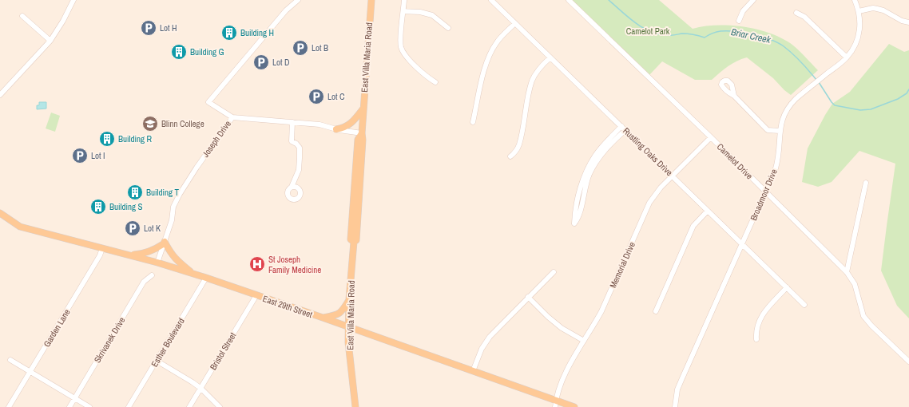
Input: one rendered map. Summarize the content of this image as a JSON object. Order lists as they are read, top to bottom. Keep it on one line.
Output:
{"streets":{"main road":["East Villa Maria Road","East 29th Street"],"street":["Joseph Drive","Rustling Oaks Drive","Camelot Drive","Broadmoor Drive","Memorial Drive","Garden Lane","Skrivanek Drive","Esther Boulevard","Bristol Street"]},"crossings":[["East Villa Maria Road","Joseph Drive"],["East Villa Maria Road","East 29th Street"],["Joseph Drive","East 29th Street"],["Rustling Oaks Drive","Broadmoor Drive"],["Rustling Oaks Drive","Memorial Drive"],["Camelot Drive","Broadmoor Drive"],["Camelot Drive","Memorial Drive"],["Memorial Drive","East 29th Street"],["East 29th Street","Garden Lane"],["East 29th Street","Esther Boulevard"],["East 29th Street","Bristol Street"]],"water":["Briar Creek"],"parks":["Camelot Park"],"places":{"parking":["Lot H","Lot B","Lot D","Lot C","Lot I","Lot K"],"building":["Building H","Building G","Building R","Building T","Building S"],"school or university":["Blinn College"],"hospital":["St Joseph Family Medicine"]}}
